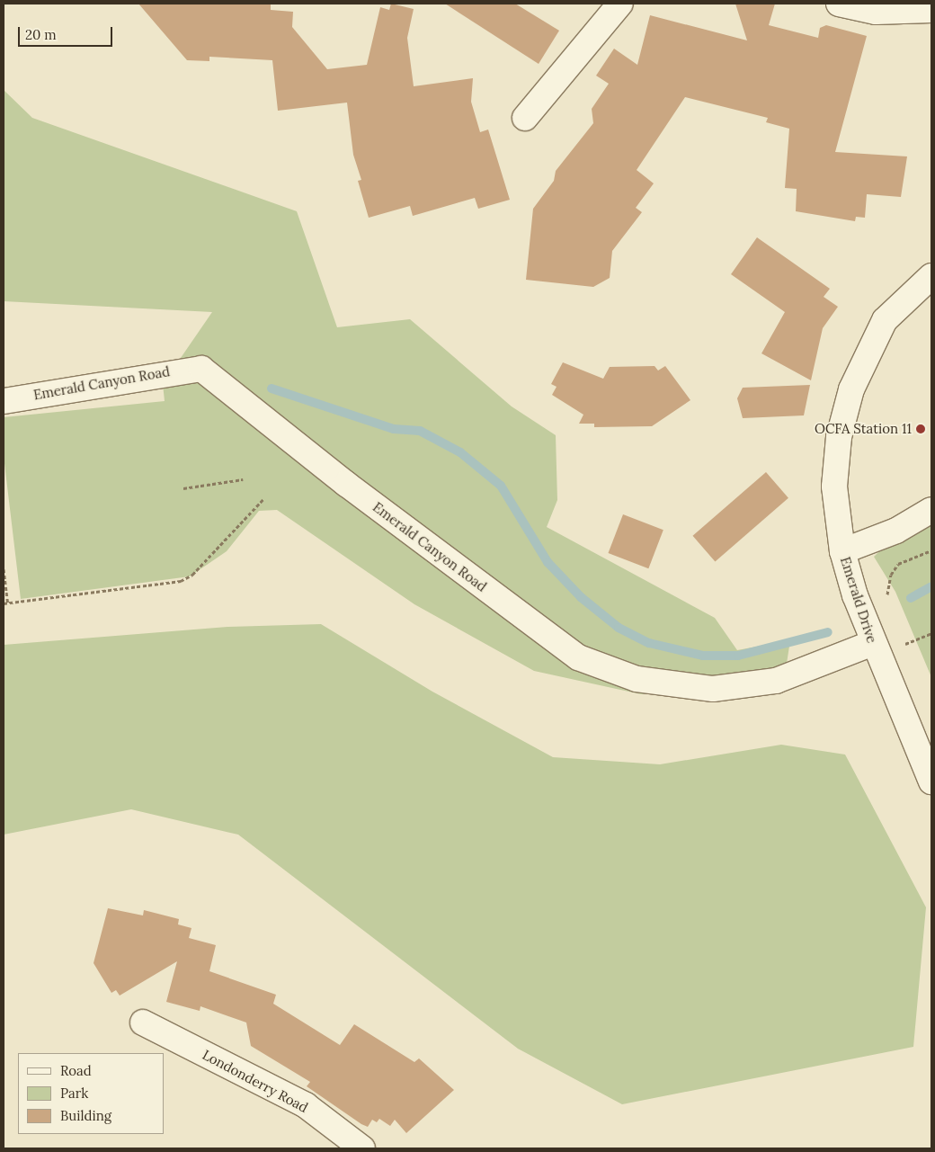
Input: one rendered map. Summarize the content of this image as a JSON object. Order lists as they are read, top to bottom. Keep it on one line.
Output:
{"streets":{"street":["Emerald Canyon Road","Emerald Drive","Londonderry Road"]},"crossings":[["Emerald Canyon Road","Emerald Drive"]],"places":["OCFA Station 11"],"legend":["Road","Park","Building"],"scale_bar":"20 m"}
